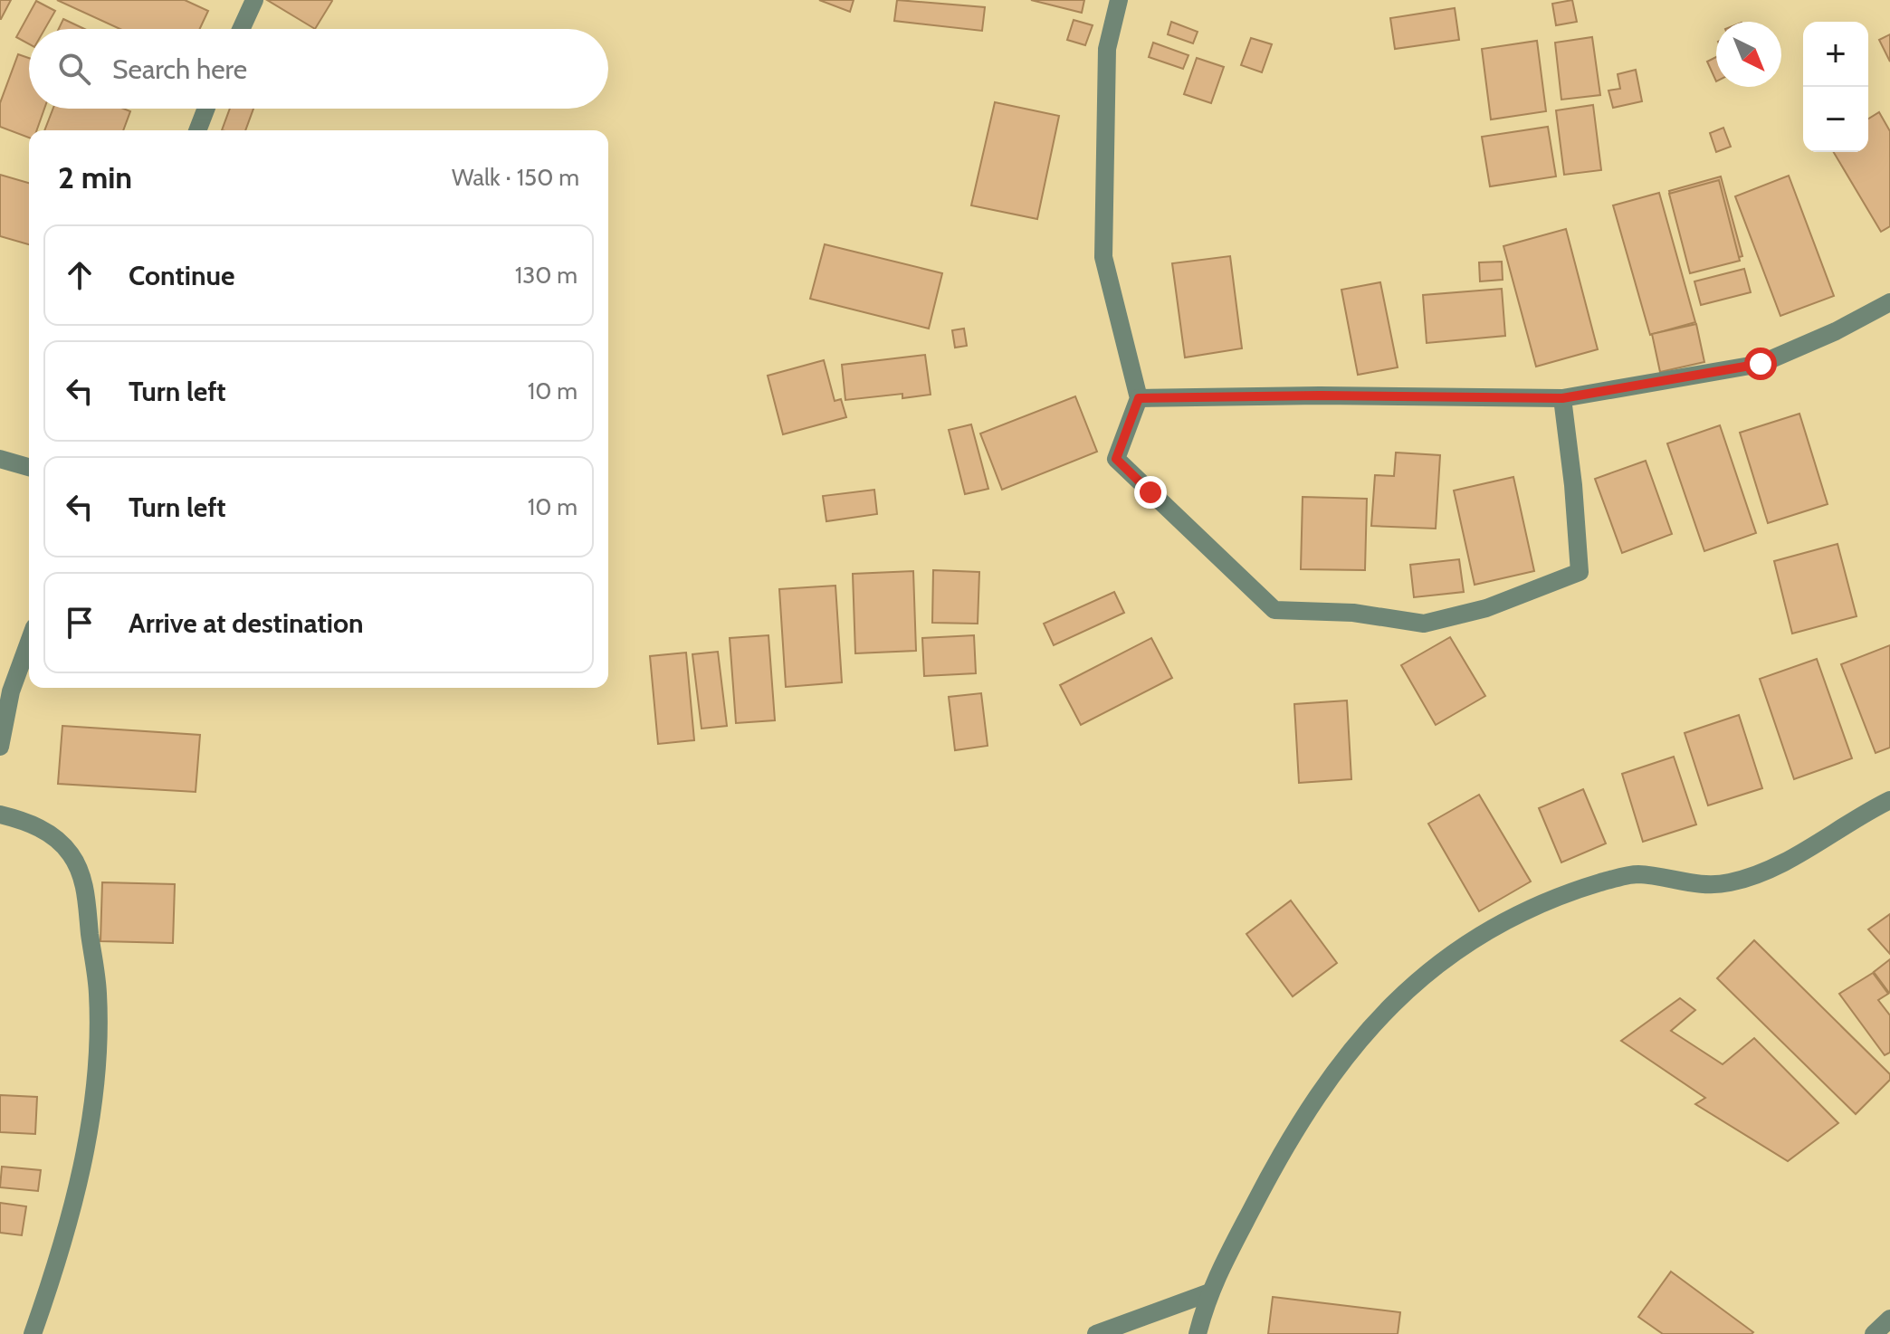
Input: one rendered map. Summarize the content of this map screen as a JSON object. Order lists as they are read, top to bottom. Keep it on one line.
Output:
{"north":"bottom right","page":{"map_buttons":["+","−"],"search":"Search here","heading":["2 min","Walk · 150 m"],"list":[["Continue","130 m"],["Turn left","10 m"],["Turn left","10 m"],"Arrive at destination"]}}
